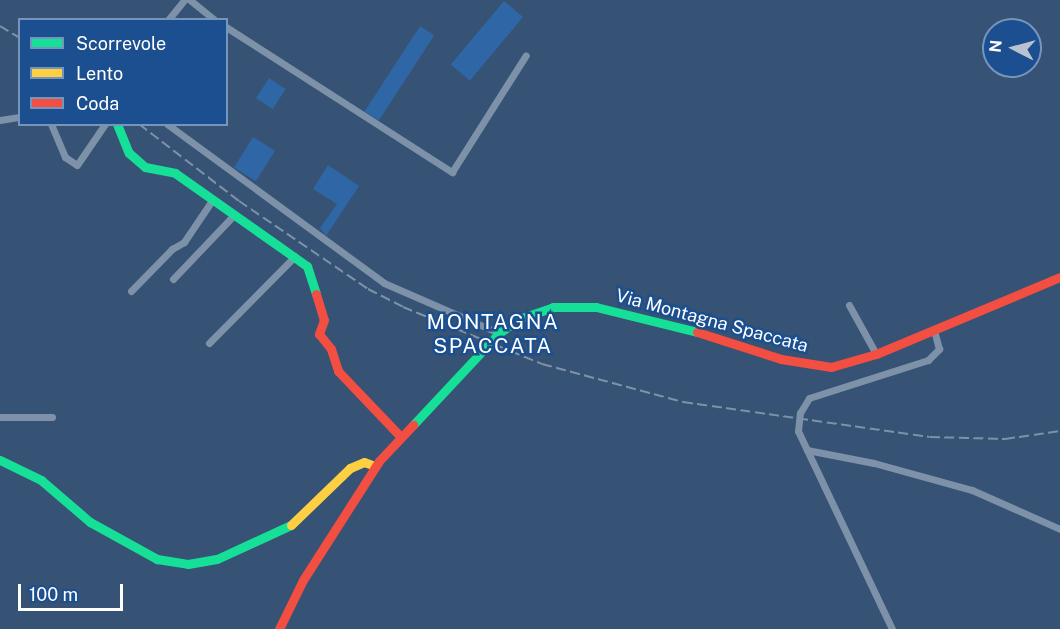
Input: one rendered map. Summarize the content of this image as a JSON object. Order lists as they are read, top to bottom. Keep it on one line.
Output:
{"streets":{"main road":["Via Montagna Spaccata"]},"districts":["MONTAGNA SPACCATA"],"legend":["Scorrevole","Lento","Coda"],"scale_bar":"100 m","north":"left"}
